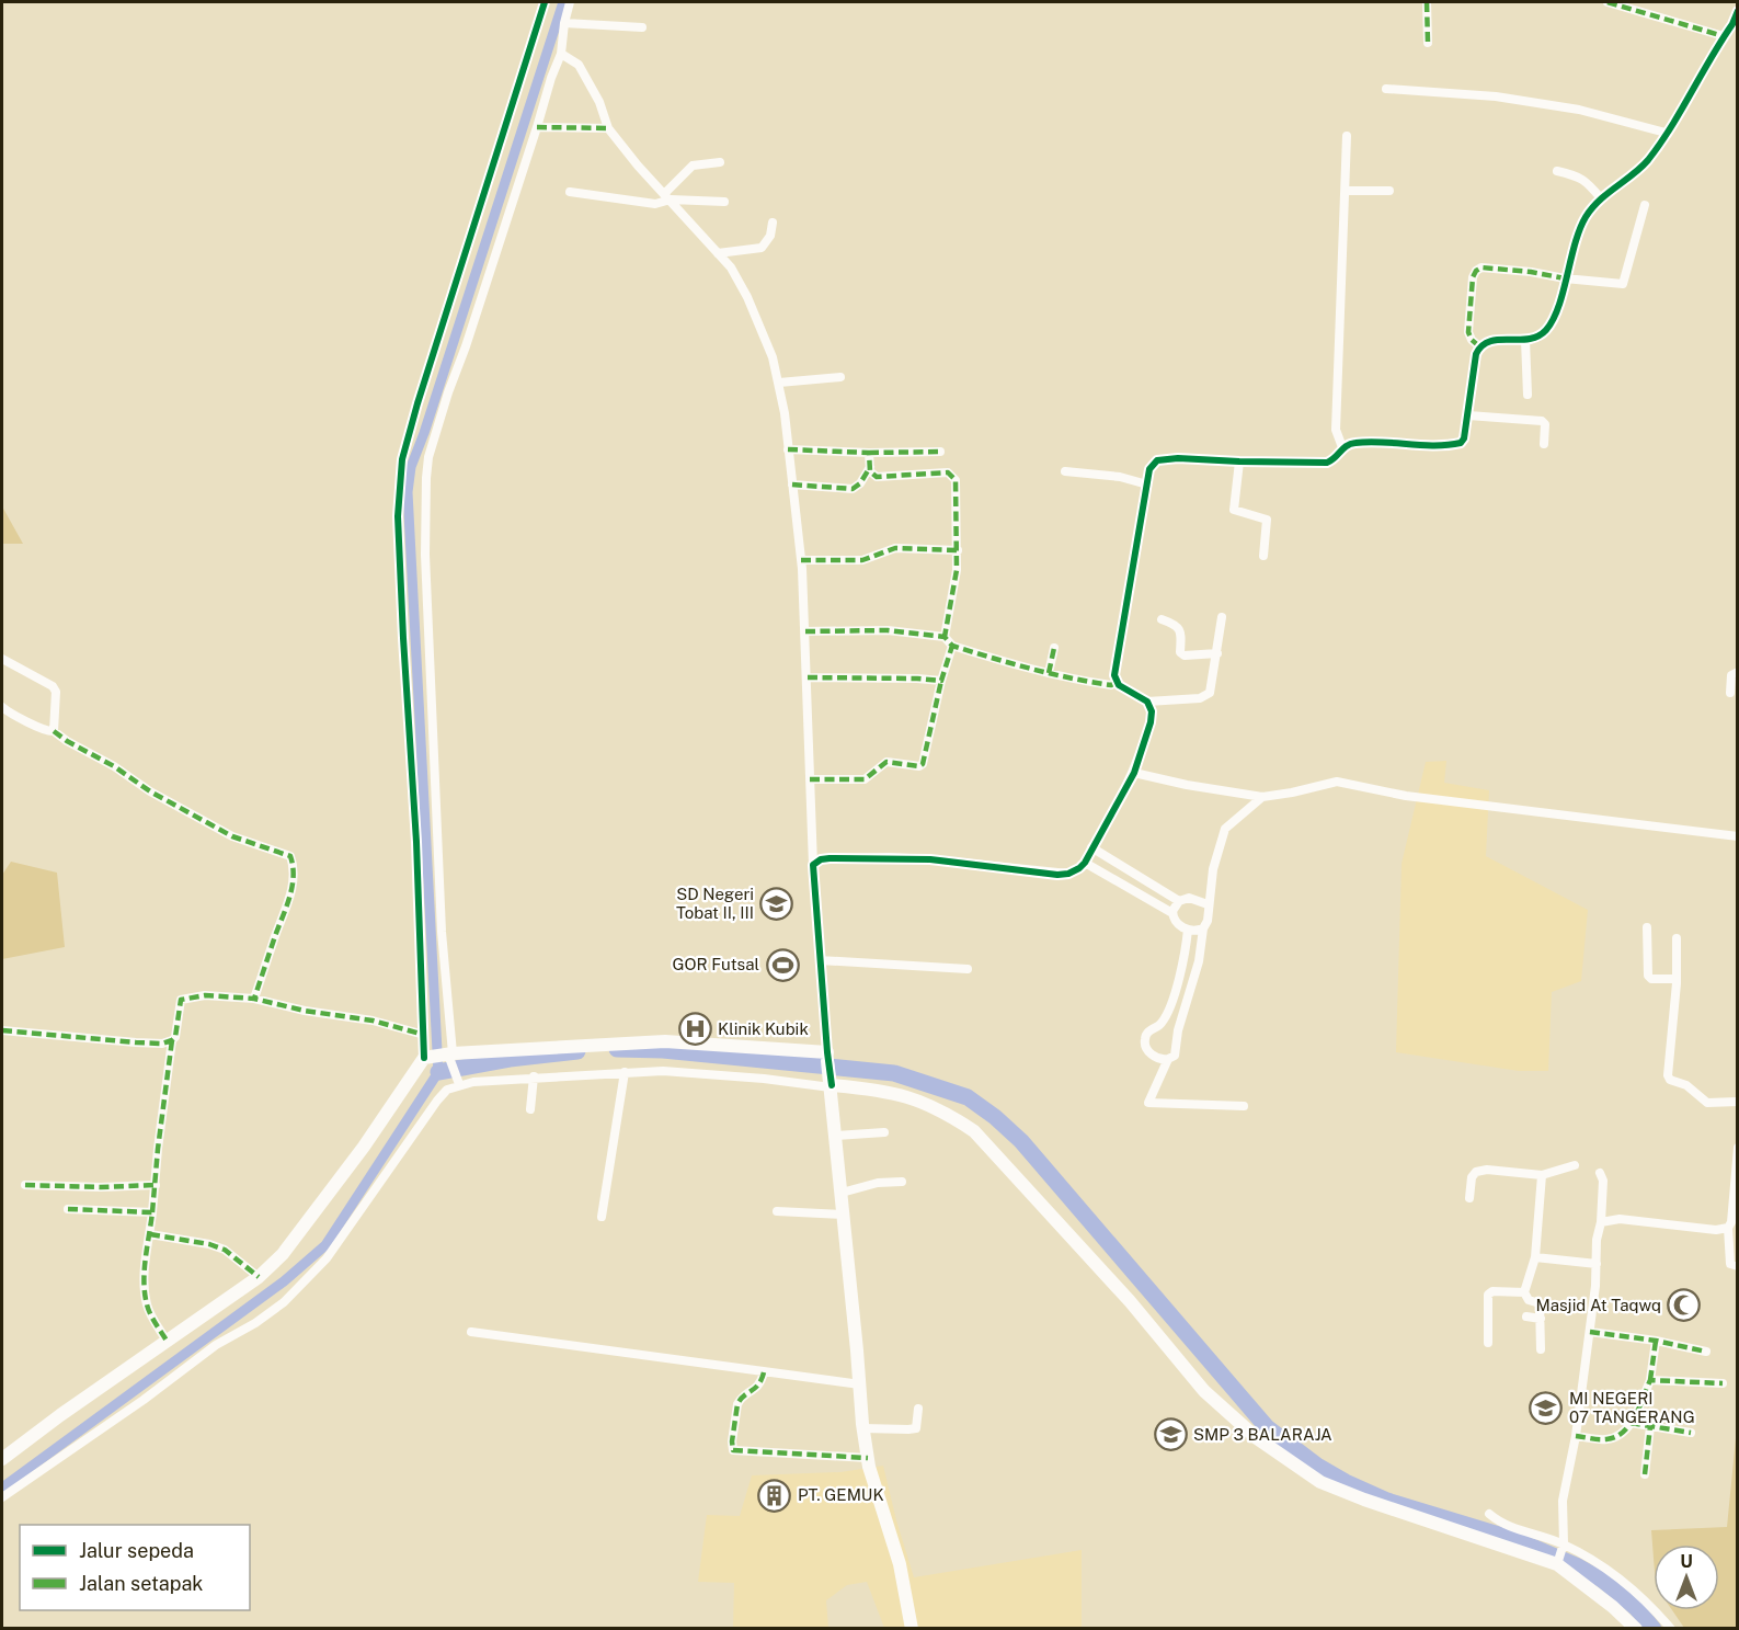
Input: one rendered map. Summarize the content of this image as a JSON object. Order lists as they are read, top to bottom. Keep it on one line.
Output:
{"places":{"school or university":["SD Negeri Tobat II, III","MI NEGERI 07 TANGERANG","SMP 3 BALARAJA"],"sports":["GOR Futsal"],"hospital":["Klinik Kubik"],"mosque":["Masjid At Taqwq"],"building":["PT. GEMUK"]},"legend":["Jalur sepeda","Jalan setapak"],"north":"top"}
